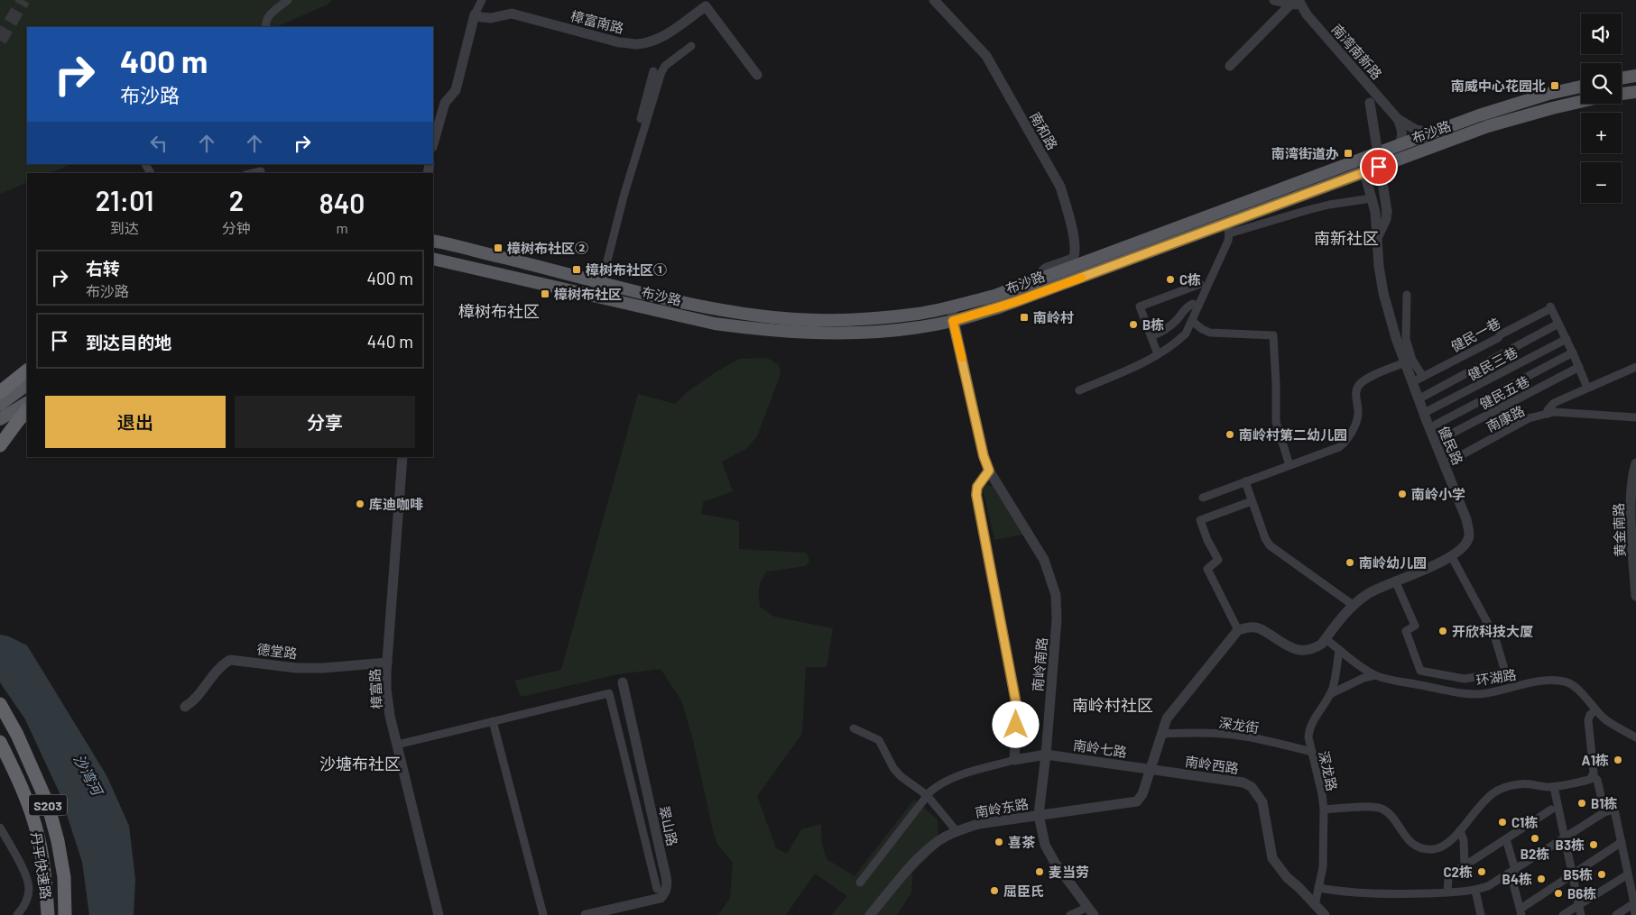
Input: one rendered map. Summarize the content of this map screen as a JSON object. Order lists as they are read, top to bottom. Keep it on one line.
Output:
{"streets":{"highway":["S203","丹平快速路"],"main road":["布沙路"],"street":["樟富南路","南湾南新路","南和路","健民一巷","健民三巷","健民五巷","南康路","健民路","黄金南路","德堂路","南岭南路","环湖路","樟富路","深龙街","南岭七路","南岭西路","深龙路","南岭东路","翠山路"]},"crossings":[["南湾南新路","布沙路"],["南湾南新路","健民路"],["南和路","布沙路"],["布沙路","南岭南路"],["健民一巷","健民路"],["南康路","健民路"],["健民路","环湖路"],["德堂路","樟富路"],["南岭南路","南岭七路"],["南岭南路","南岭东路"],["环湖路","深龙路"],["深龙街","深龙路"],["南岭七路","南岭西路"],["南岭七路","南岭东路"],["南岭西路","深龙路"],["南岭西路","南岭东路"]],"districts":["南新社区","樟树布社区","南岭村社区","沙塘布社区"],"water":["沙湾河"],"places":{"transit":["南威中心花园北","南湾街道办","樟树布社区②","樟树布社区①","樟树布社区","南岭村"],"other":["C栋","B栋","南岭村第二幼儿园","南岭小学","库迪咖啡","南岭幼儿园","开欣科技大厦","A1栋","B1栋","C1栋","B2栋","喜茶","B3栋","麦当劳","C2栋","B5栋","B4栋","屈臣氏","B6栋"]},"page":{"map_buttons":["+","−"],"turn":["400 m","布沙路"],"eta":["21:01","到达","2","分钟","840","m"],"list":[{"name":"右转","note":"布沙路","value":"400 m"},{"name":"到达目的地","value":"440 m"}],"buttons":["退出","分享"]}}
